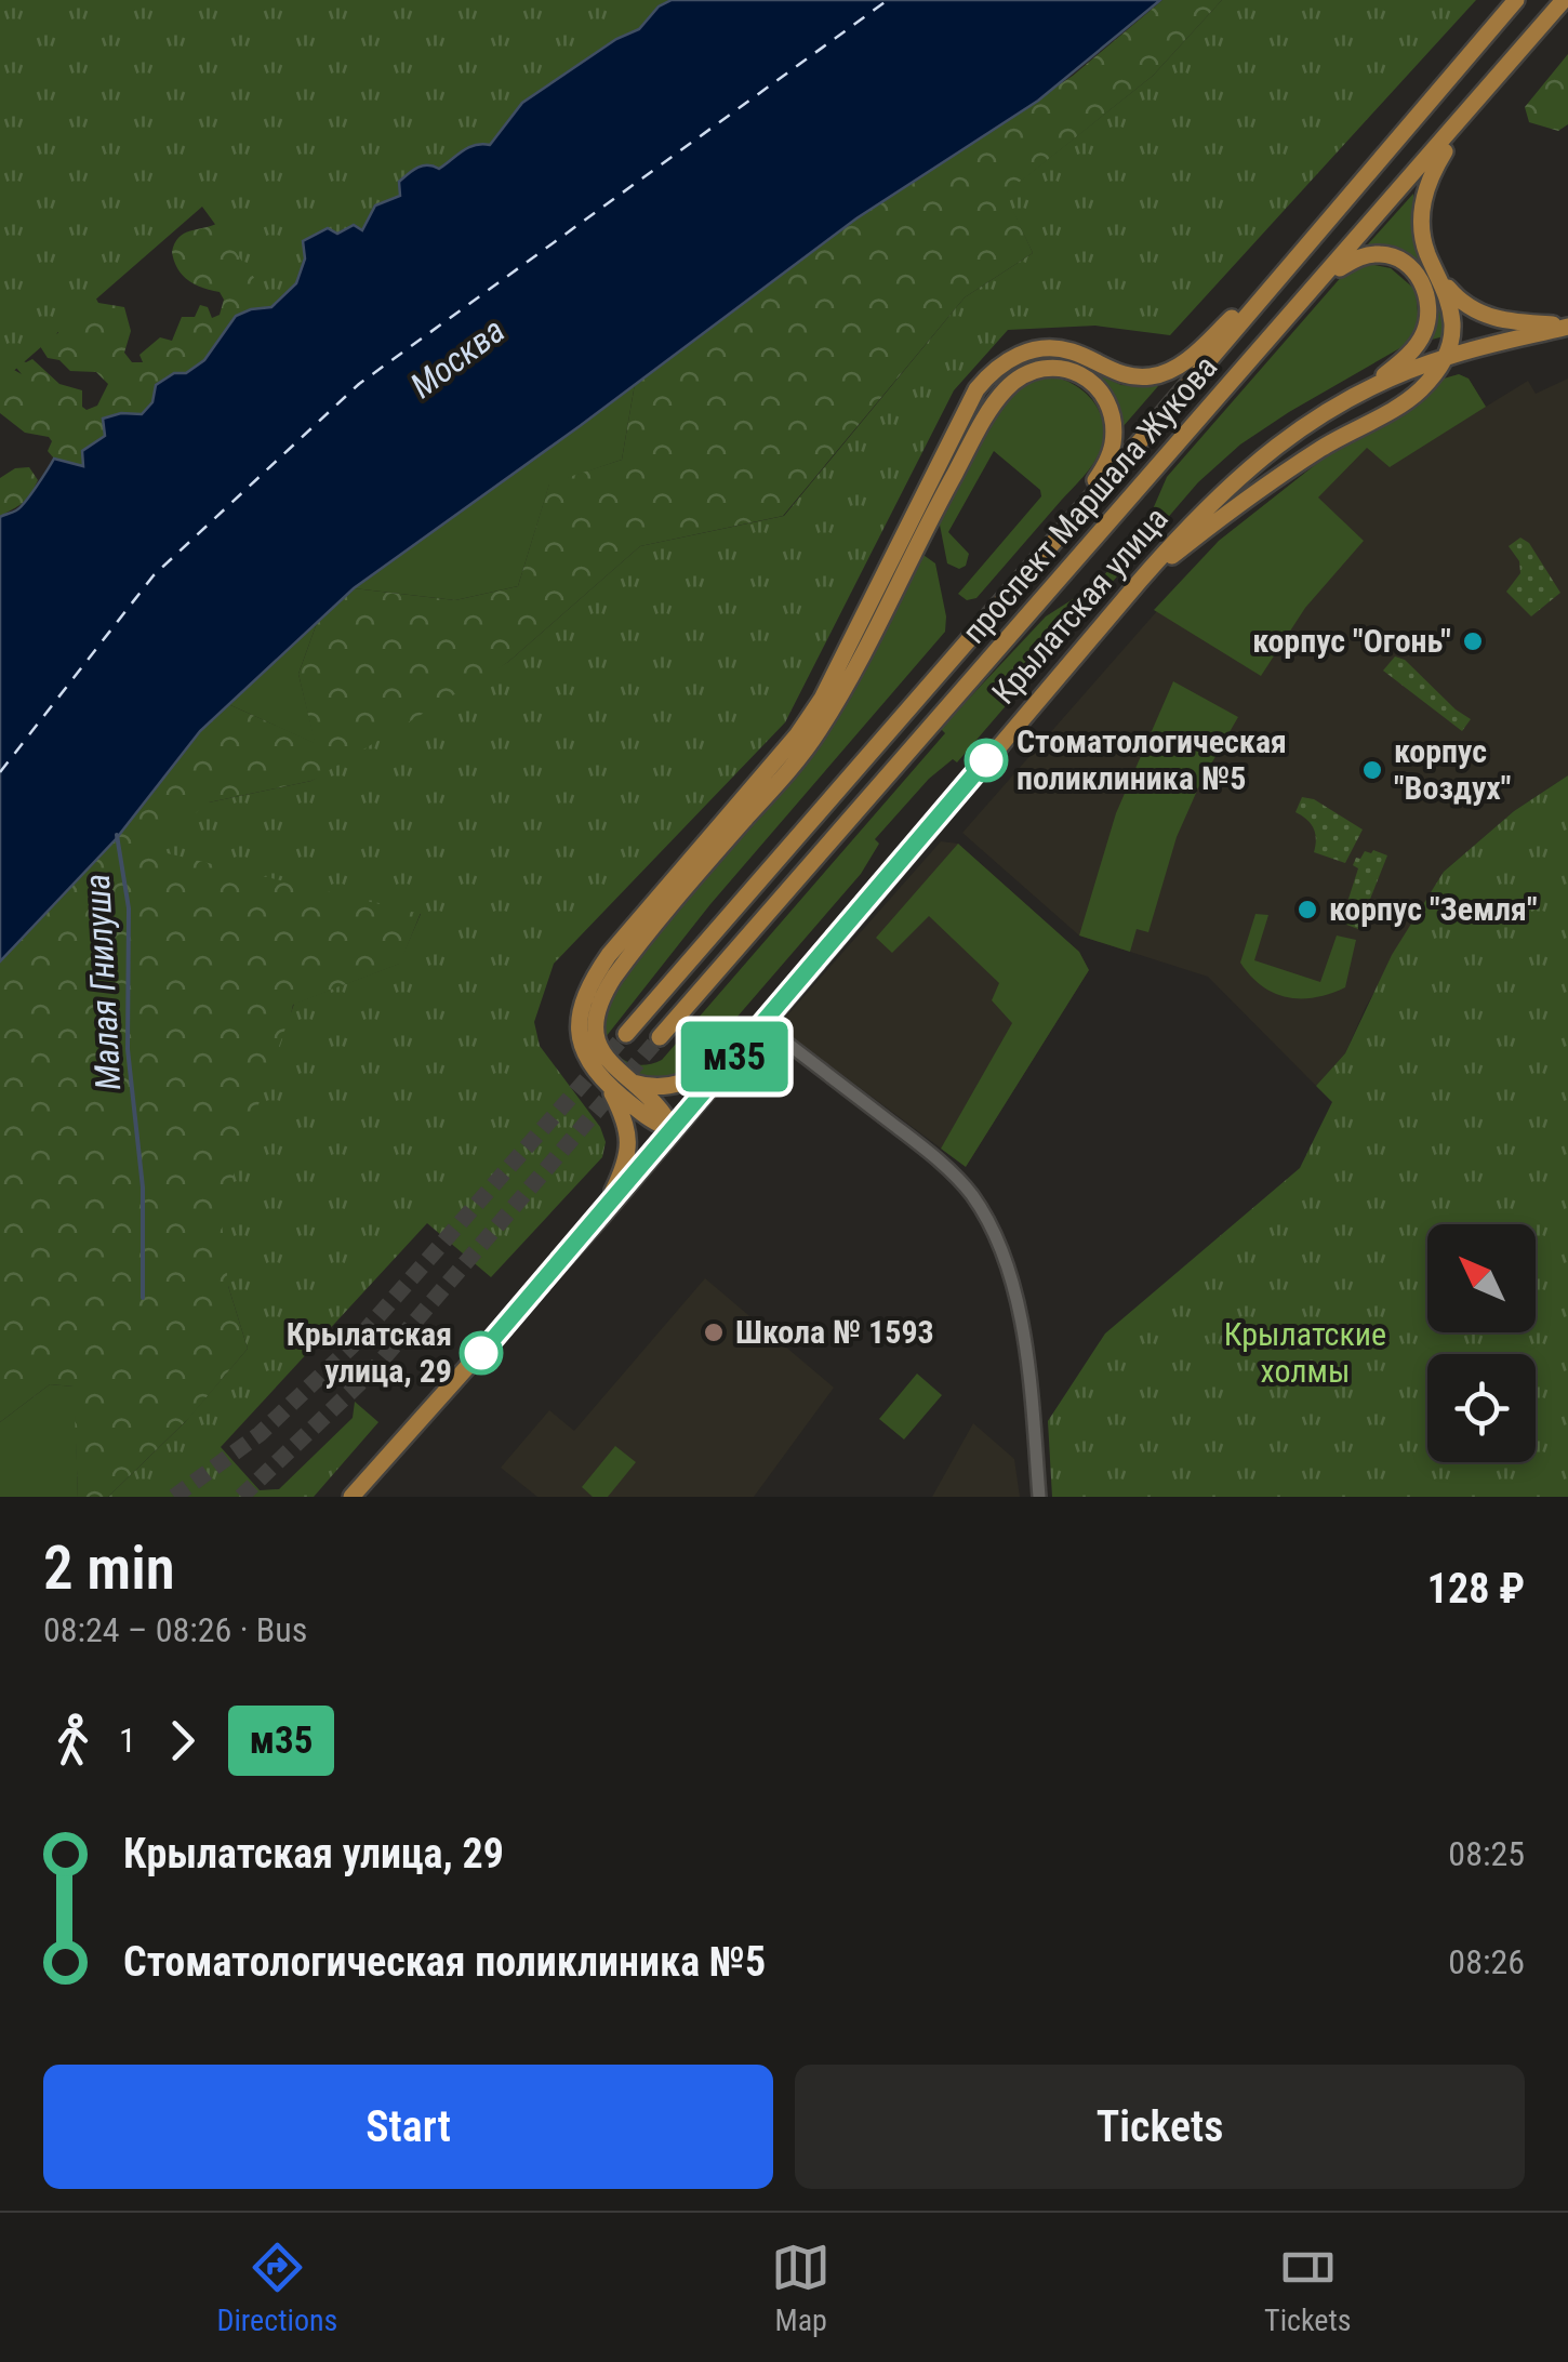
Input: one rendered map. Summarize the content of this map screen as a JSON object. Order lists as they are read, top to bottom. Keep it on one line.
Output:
{"streets":{"main road":["проспект Маршала Жукова","Крылатская улица"]},"water":["Москва","Малая Гнилуша"],"parks":["Крылатские холмы"],"places":["корпус \"Огонь\"","Стоматологическая поликлиника №5","корпус \"Воздух\"","корпус \"Земля\"","Школа № 1593","Крылатская улица, 29"],"lines":["bus line м35"],"north":"top left","page":{"on_map":"м35","heading":["2 min","08:24 – 08:26 · Bus","128 ₽"],"legs":["1","м35"],"list":[{"name":"Крылатская улица, 29","value":"08:25"},{"name":"Стоматологическая поликлиника №5","value":"08:26"}],"buttons":["Start","Tickets"],"tabs":["Directions","Map","Tickets"]}}
